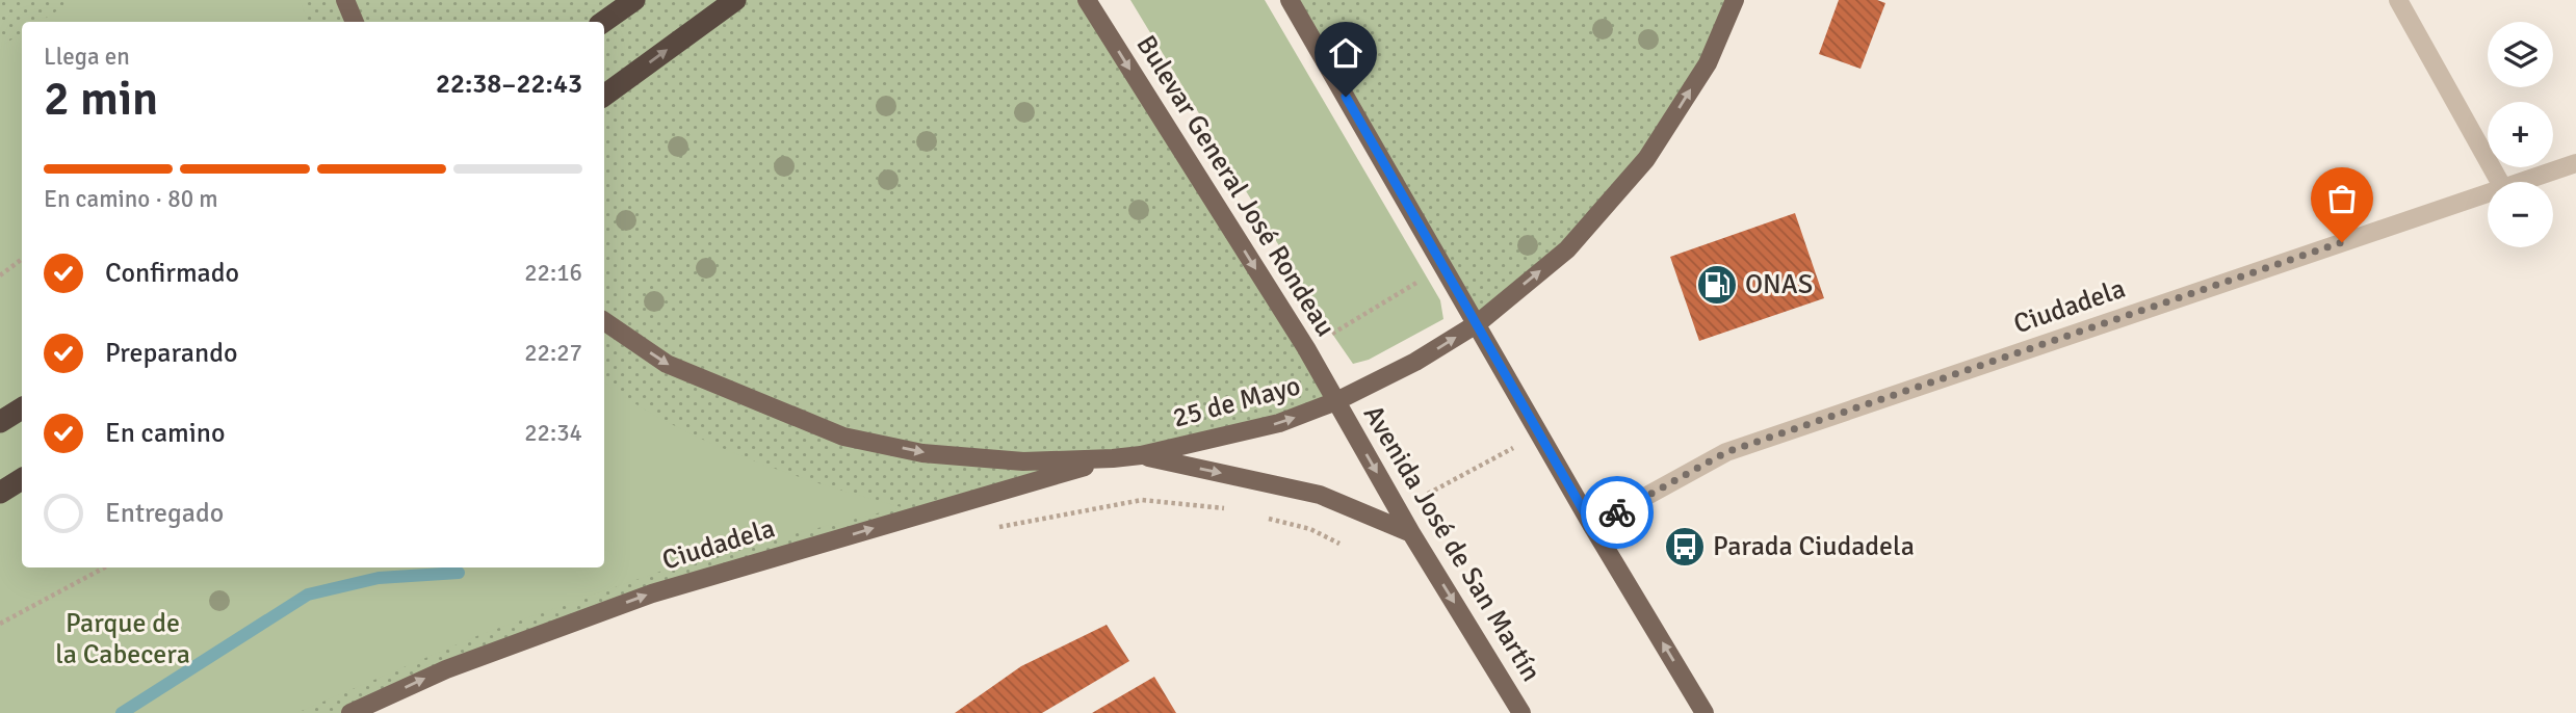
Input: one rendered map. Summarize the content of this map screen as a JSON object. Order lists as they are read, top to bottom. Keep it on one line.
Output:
{"streets":{"main road":["Bulevar General José Rondeau","Ciudadela","25 de Mayo","Avenida José de San Martín"]},"crossings":[["Bulevar General José Rondeau","25 de Mayo"],["Bulevar General José Rondeau","Avenida José de San Martín"],["Ciudadela","25 de Mayo"],["25 de Mayo","Avenida José de San Martín"]],"one_way":["Ciudadela","25 de Mayo"],"parks":["Parque de la Cabecera"],"places":{"fuel station":["ONAS"],"bus stop":["Parada Ciudadela"]},"page":{"map_buttons":["+","−"],"heading":["2 min","Llega en","22:38–22:43"],"bar":"En camino · 80 m","list":[["Confirmado","22:16"],["Preparando","22:27"],["En camino","22:34"],"Entregado"]}}
